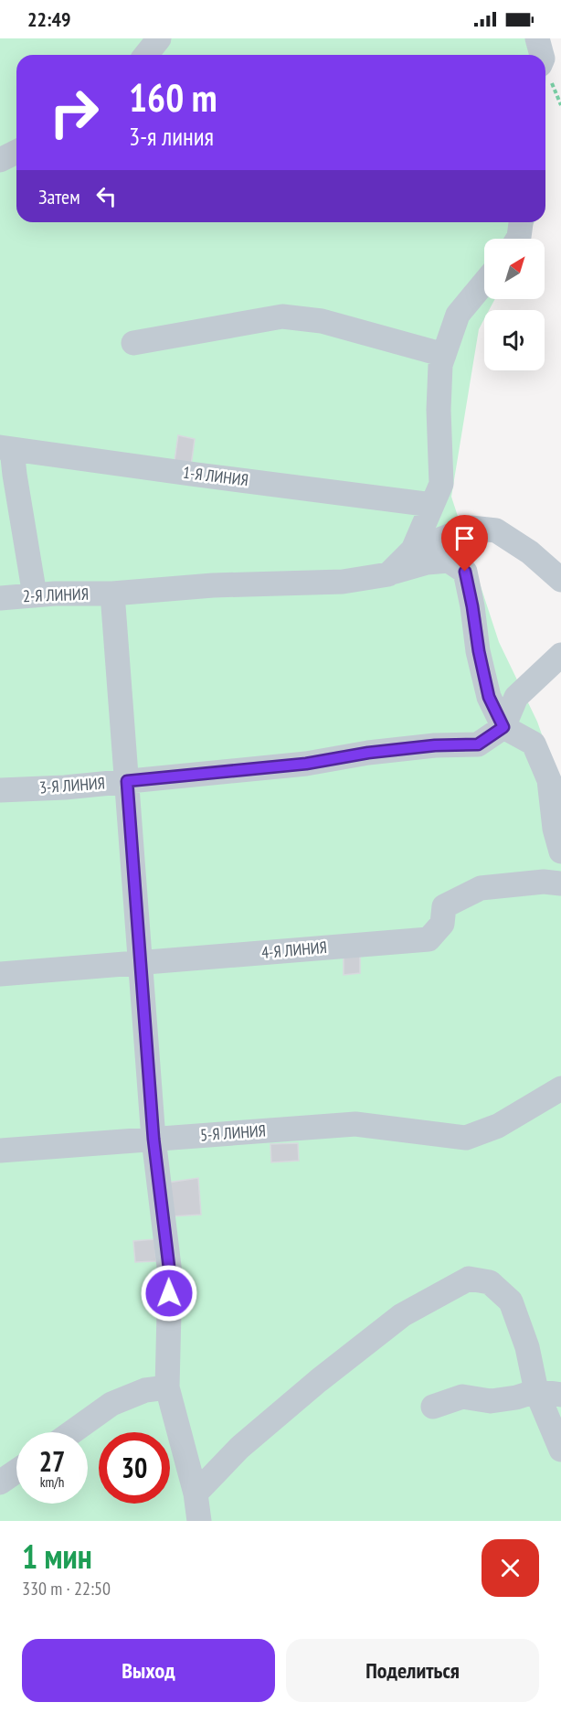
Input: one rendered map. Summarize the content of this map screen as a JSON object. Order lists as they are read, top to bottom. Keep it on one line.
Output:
{"streets":{"street":["1-Я ЛИНИЯ","2-Я ЛИНИЯ","3-Я ЛИНИЯ","4-Я ЛИНИЯ","5-Я ЛИНИЯ"]},"north":"top right","page":{"status":"22:49","turn":["160 m","3-я линия"],"then":"Затем","speed":"27 km/h","limit":"30","heading":["1 мин","330 m · 22:50"],"buttons":["Выход","Поделиться"]}}
